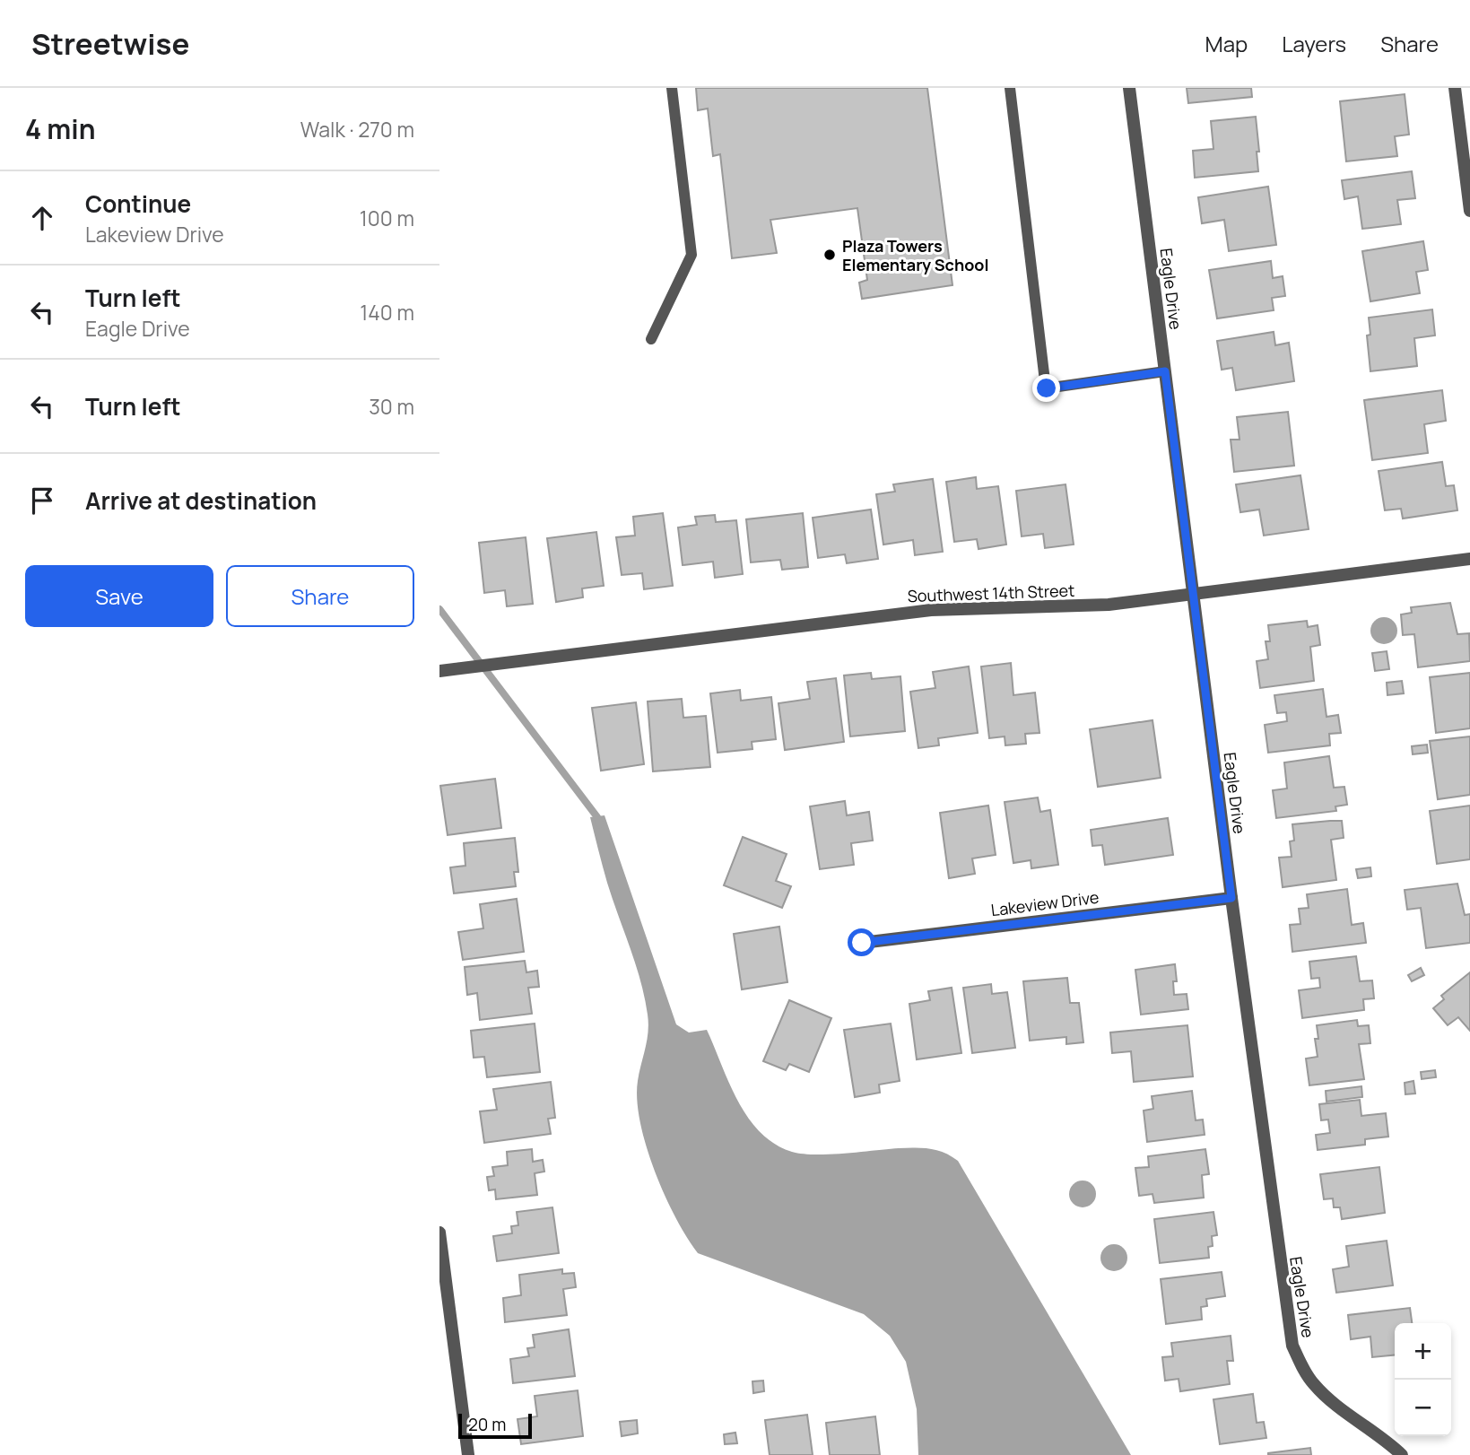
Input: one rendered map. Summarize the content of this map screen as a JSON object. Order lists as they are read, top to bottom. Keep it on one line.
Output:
{"streets":{"street":["Eagle Drive","Southwest 14th Street","Lakeview Drive"]},"crossings":[["Eagle Drive","Southwest 14th Street"],["Eagle Drive","Lakeview Drive"]],"places":["Plaza Towers Elementary School"],"scale_bar":"20 m","page":{"header":"Streetwise","nav":["Map","Layers","Share"],"heading":["4 min","Walk · 270 m"],"list":[["Continue","Lakeview Drive","100 m"],["Turn left","Eagle Drive","140 m"],["Turn left","30 m"],"Arrive at destination"],"buttons":["Save","Share"],"map_buttons":["+","−"],"scale":"20 m"}}
